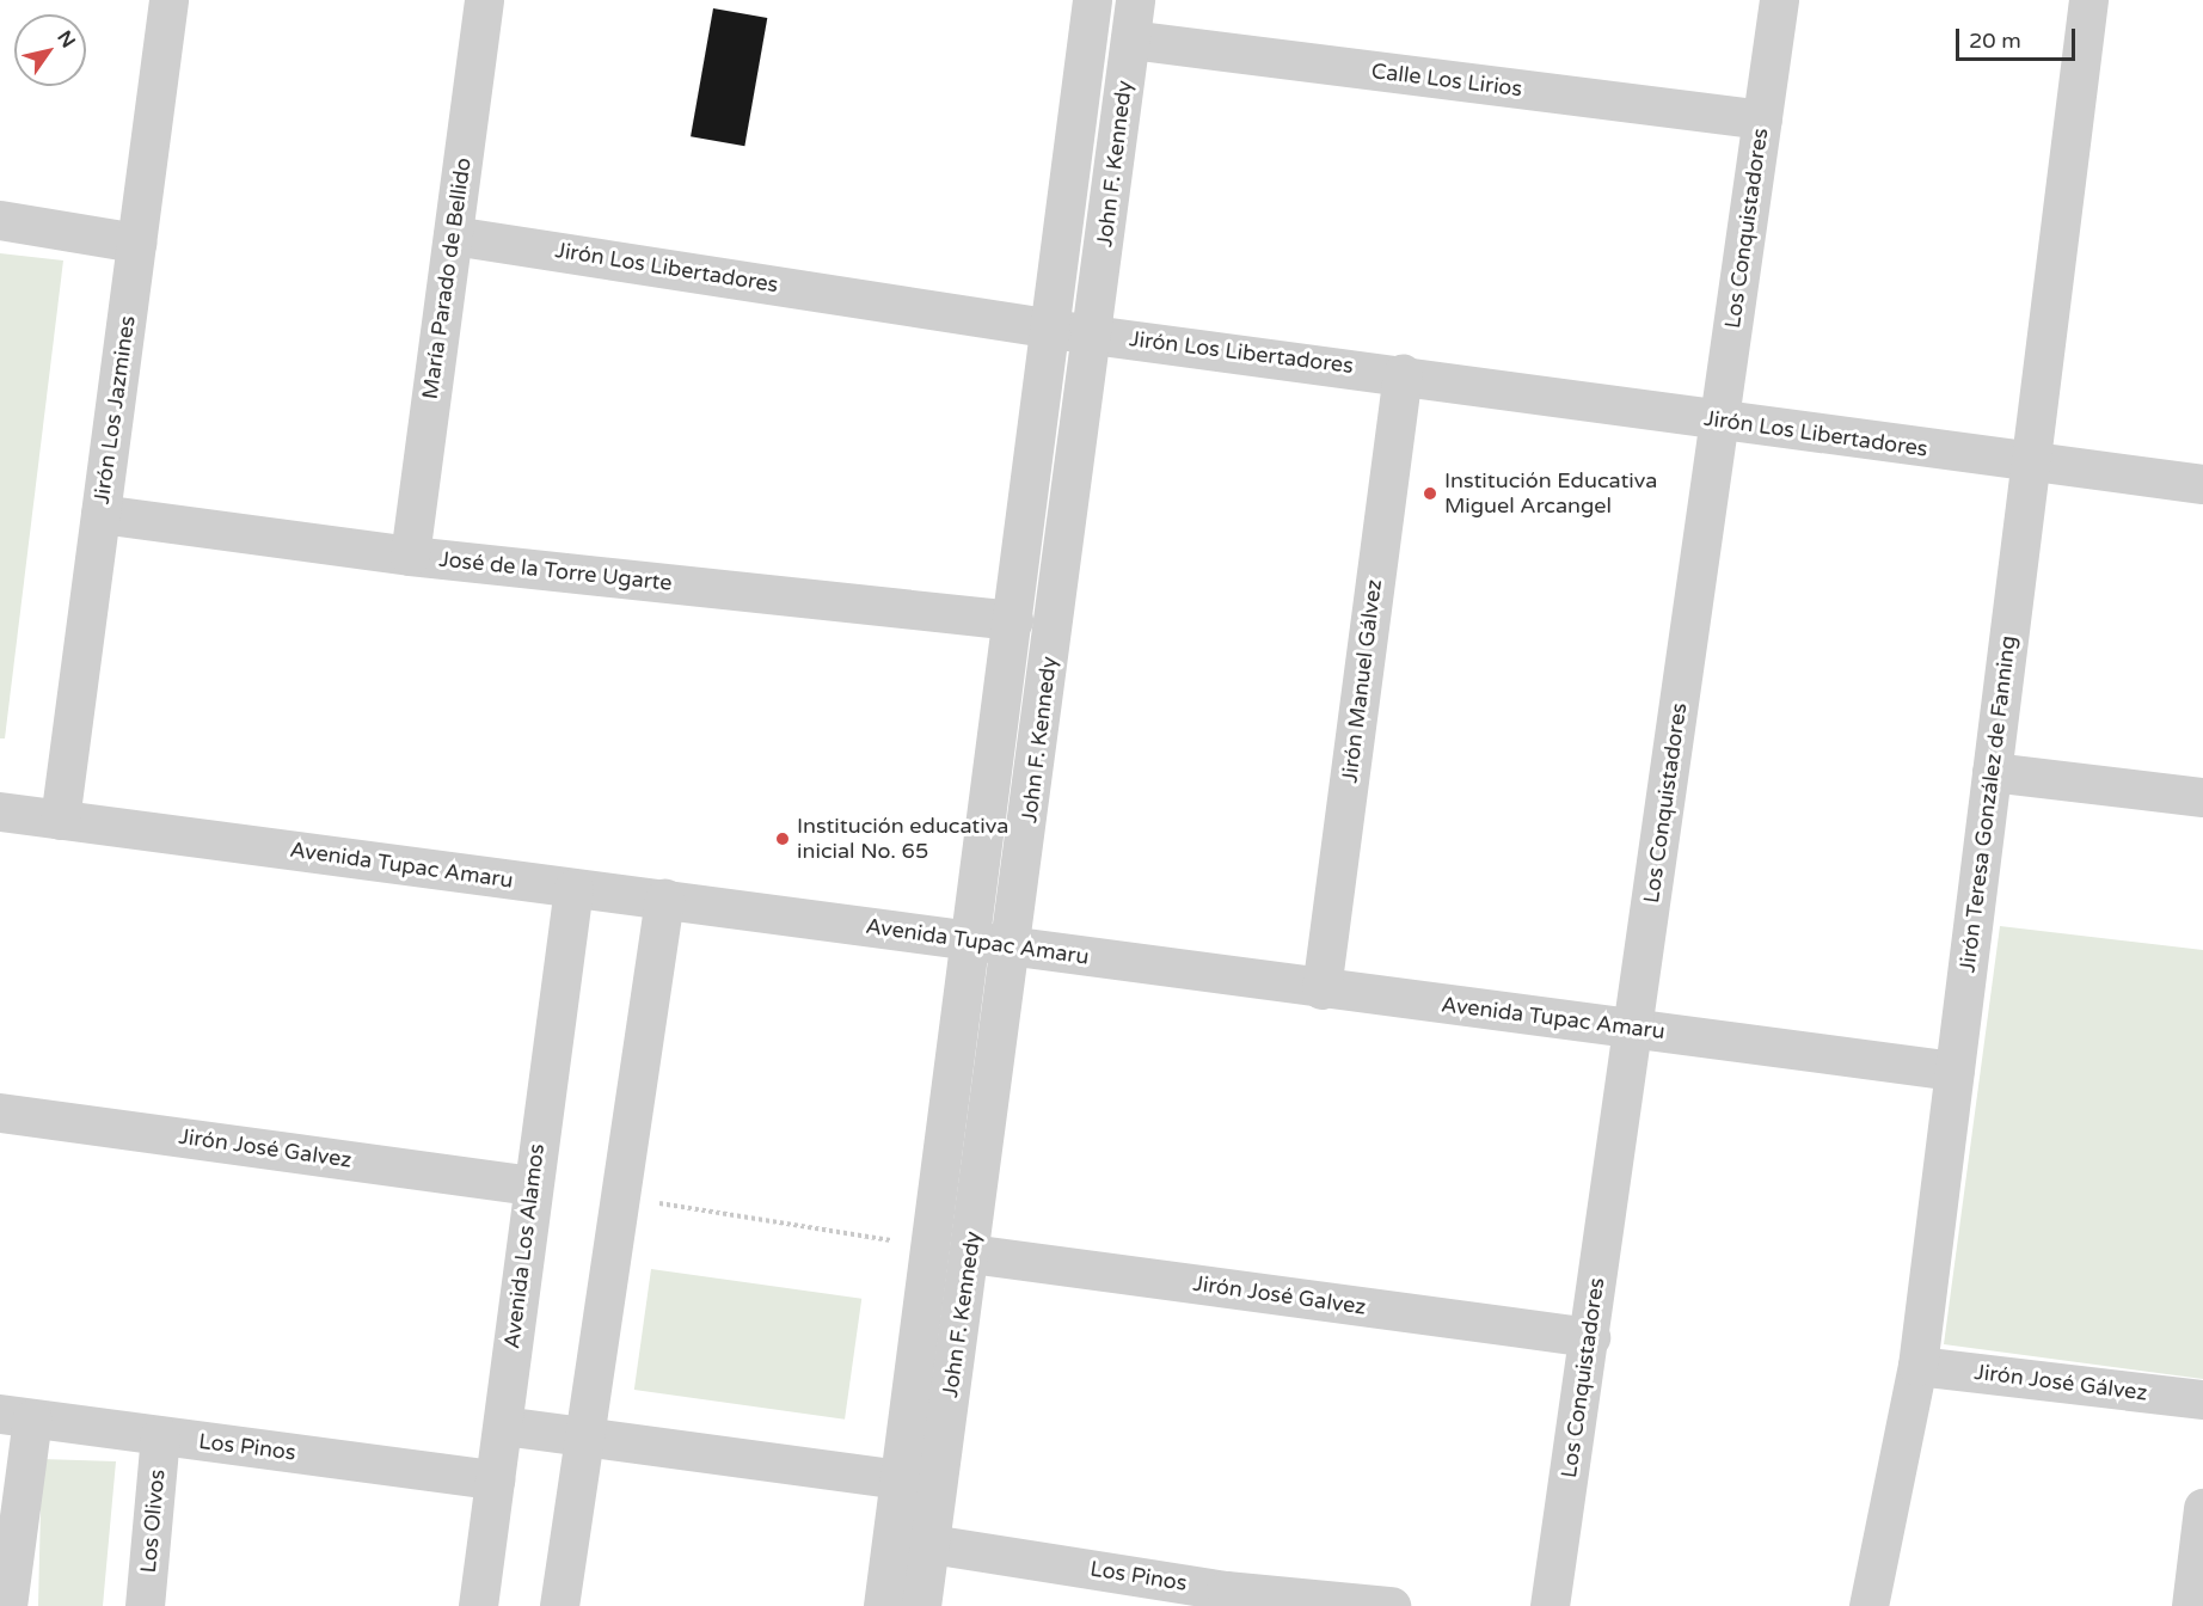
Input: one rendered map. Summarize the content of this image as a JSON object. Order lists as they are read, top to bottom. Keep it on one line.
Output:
{"streets":{"street":["Calle Los Lirios","John F. Kennedy","Los Conquistadores","Jirón Los Libertadores","María Parado de Bellido","Jirón Los Jazmines","José de la Torre Ugarte","Jirón Manuel Gálvez","Jirón Teresa González de Fanning","Avenida Tupac Amaru","Jirón José Galvez","Avenida Los Alamos","Jirón José Gálvez","Los Pinos","Los Olivos"]},"crossings":[["Calle Los Lirios","John F. Kennedy"],["Calle Los Lirios","Los Conquistadores"],["John F. Kennedy","Jirón Los Libertadores"],["John F. Kennedy","José de la Torre Ugarte"],["John F. Kennedy","Avenida Tupac Amaru"],["John F. Kennedy","Jirón José Galvez"],["John F. Kennedy","Los Pinos"],["Los Conquistadores","Jirón Los Libertadores"],["Los Conquistadores","Avenida Tupac Amaru"],["Los Conquistadores","Jirón José Galvez"],["Jirón Los Libertadores","María Parado de Bellido"],["Jirón Los Libertadores","Jirón Manuel Gálvez"],["Jirón Los Libertadores","Jirón Teresa González de Fanning"],["María Parado de Bellido","José de la Torre Ugarte"],["Jirón Los Jazmines","José de la Torre Ugarte"],["Jirón Los Jazmines","Avenida Tupac Amaru"],["Jirón Manuel Gálvez","Avenida Tupac Amaru"],["Jirón Teresa González de Fanning","Avenida Tupac Amaru"],["Jirón Teresa González de Fanning","Jirón José Gálvez"],["Avenida Tupac Amaru","Avenida Los Alamos"],["Jirón José Galvez","Avenida Los Alamos"],["Avenida Los Alamos","Los Pinos"],["Los Pinos","Los Olivos"]],"places":["Institución Educativa Miguel Arcangel","Institución educativa inicial No. 65"],"scale_bar":"20 m","north":"top right"}
